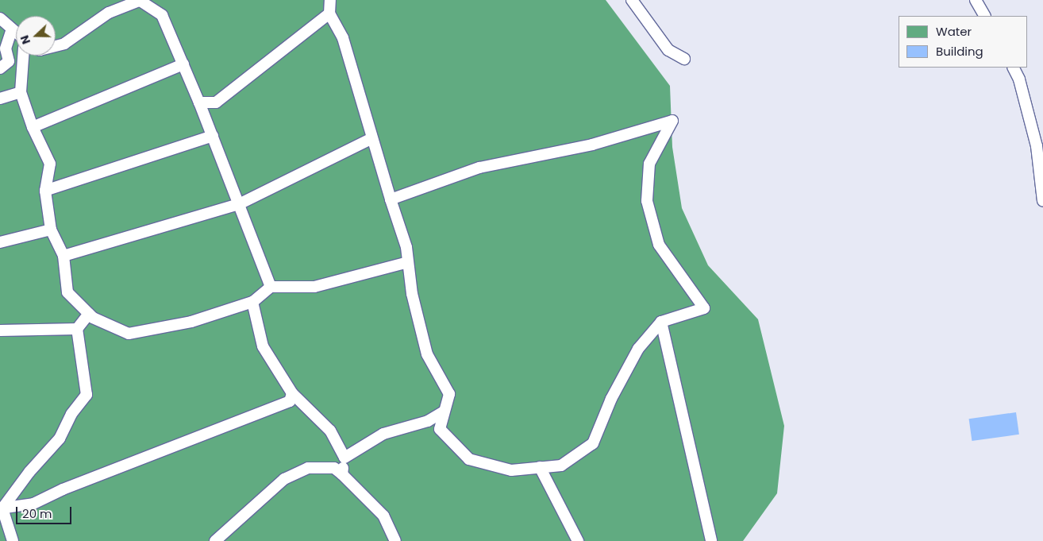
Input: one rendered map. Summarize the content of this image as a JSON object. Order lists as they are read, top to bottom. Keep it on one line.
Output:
{"legend":["Water","Building"],"scale_bar":"20 m","north":"left"}
